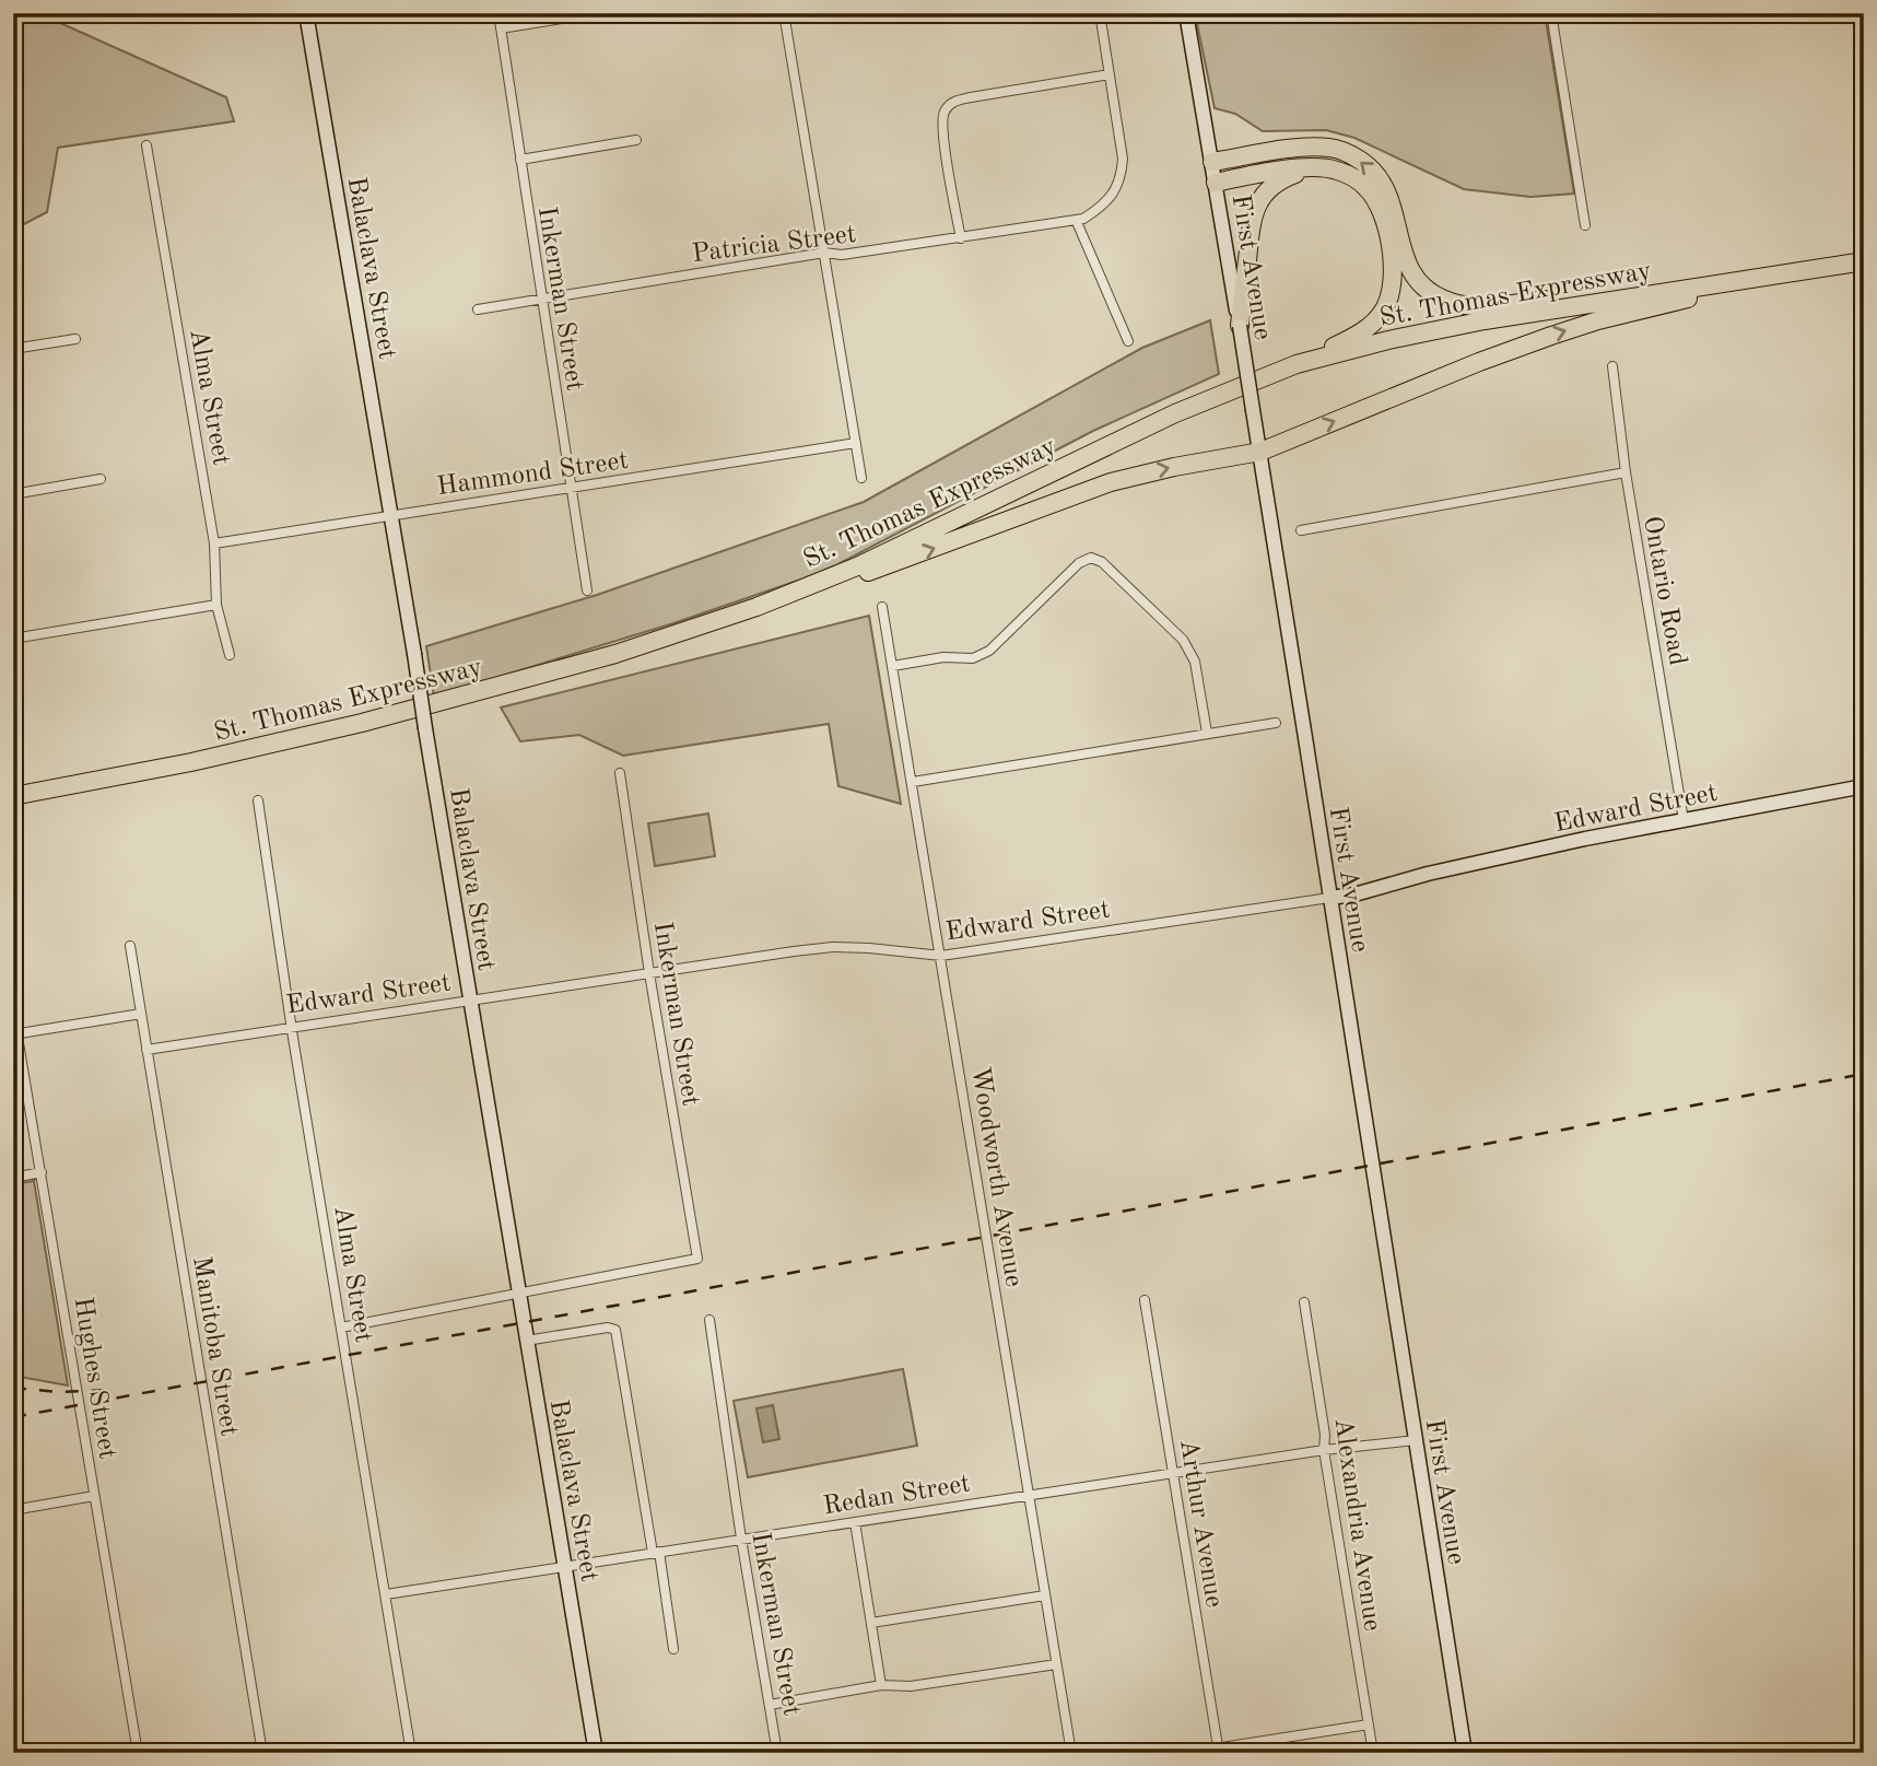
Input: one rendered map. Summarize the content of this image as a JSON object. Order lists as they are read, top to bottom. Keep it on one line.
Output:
{"streets":{"highway":["St. Thomas Expressway"],"street":["Patricia Street","First Avenue","Balaclava Street","Inkerman Street","Alma Street","Hammond Street","Ontario Road","Edward Street","Woodworth Avenue","Manitoba Street","Hughes Street","Redan Street","Arthur Avenue","Alexandria Avenue"]},"crossings":[["Patricia Street","Inkerman Street"],["First Avenue","Edward Street"],["First Avenue","Redan Street"],["Balaclava Street","Inkerman Street"],["Balaclava Street","Hammond Street"],["Balaclava Street","Edward Street"],["Balaclava Street","Redan Street"],["Inkerman Street","Hammond Street"],["Inkerman Street","Edward Street"],["Inkerman Street","Redan Street"],["Alma Street","Hammond Street"],["Alma Street","Edward Street"],["Alma Street","Redan Street"],["Ontario Road","Edward Street"],["Edward Street","Woodworth Avenue"],["Edward Street","Manitoba Street"],["Woodworth Avenue","Redan Street"],["Redan Street","Arthur Avenue"],["Redan Street","Alexandria Avenue"]]}
